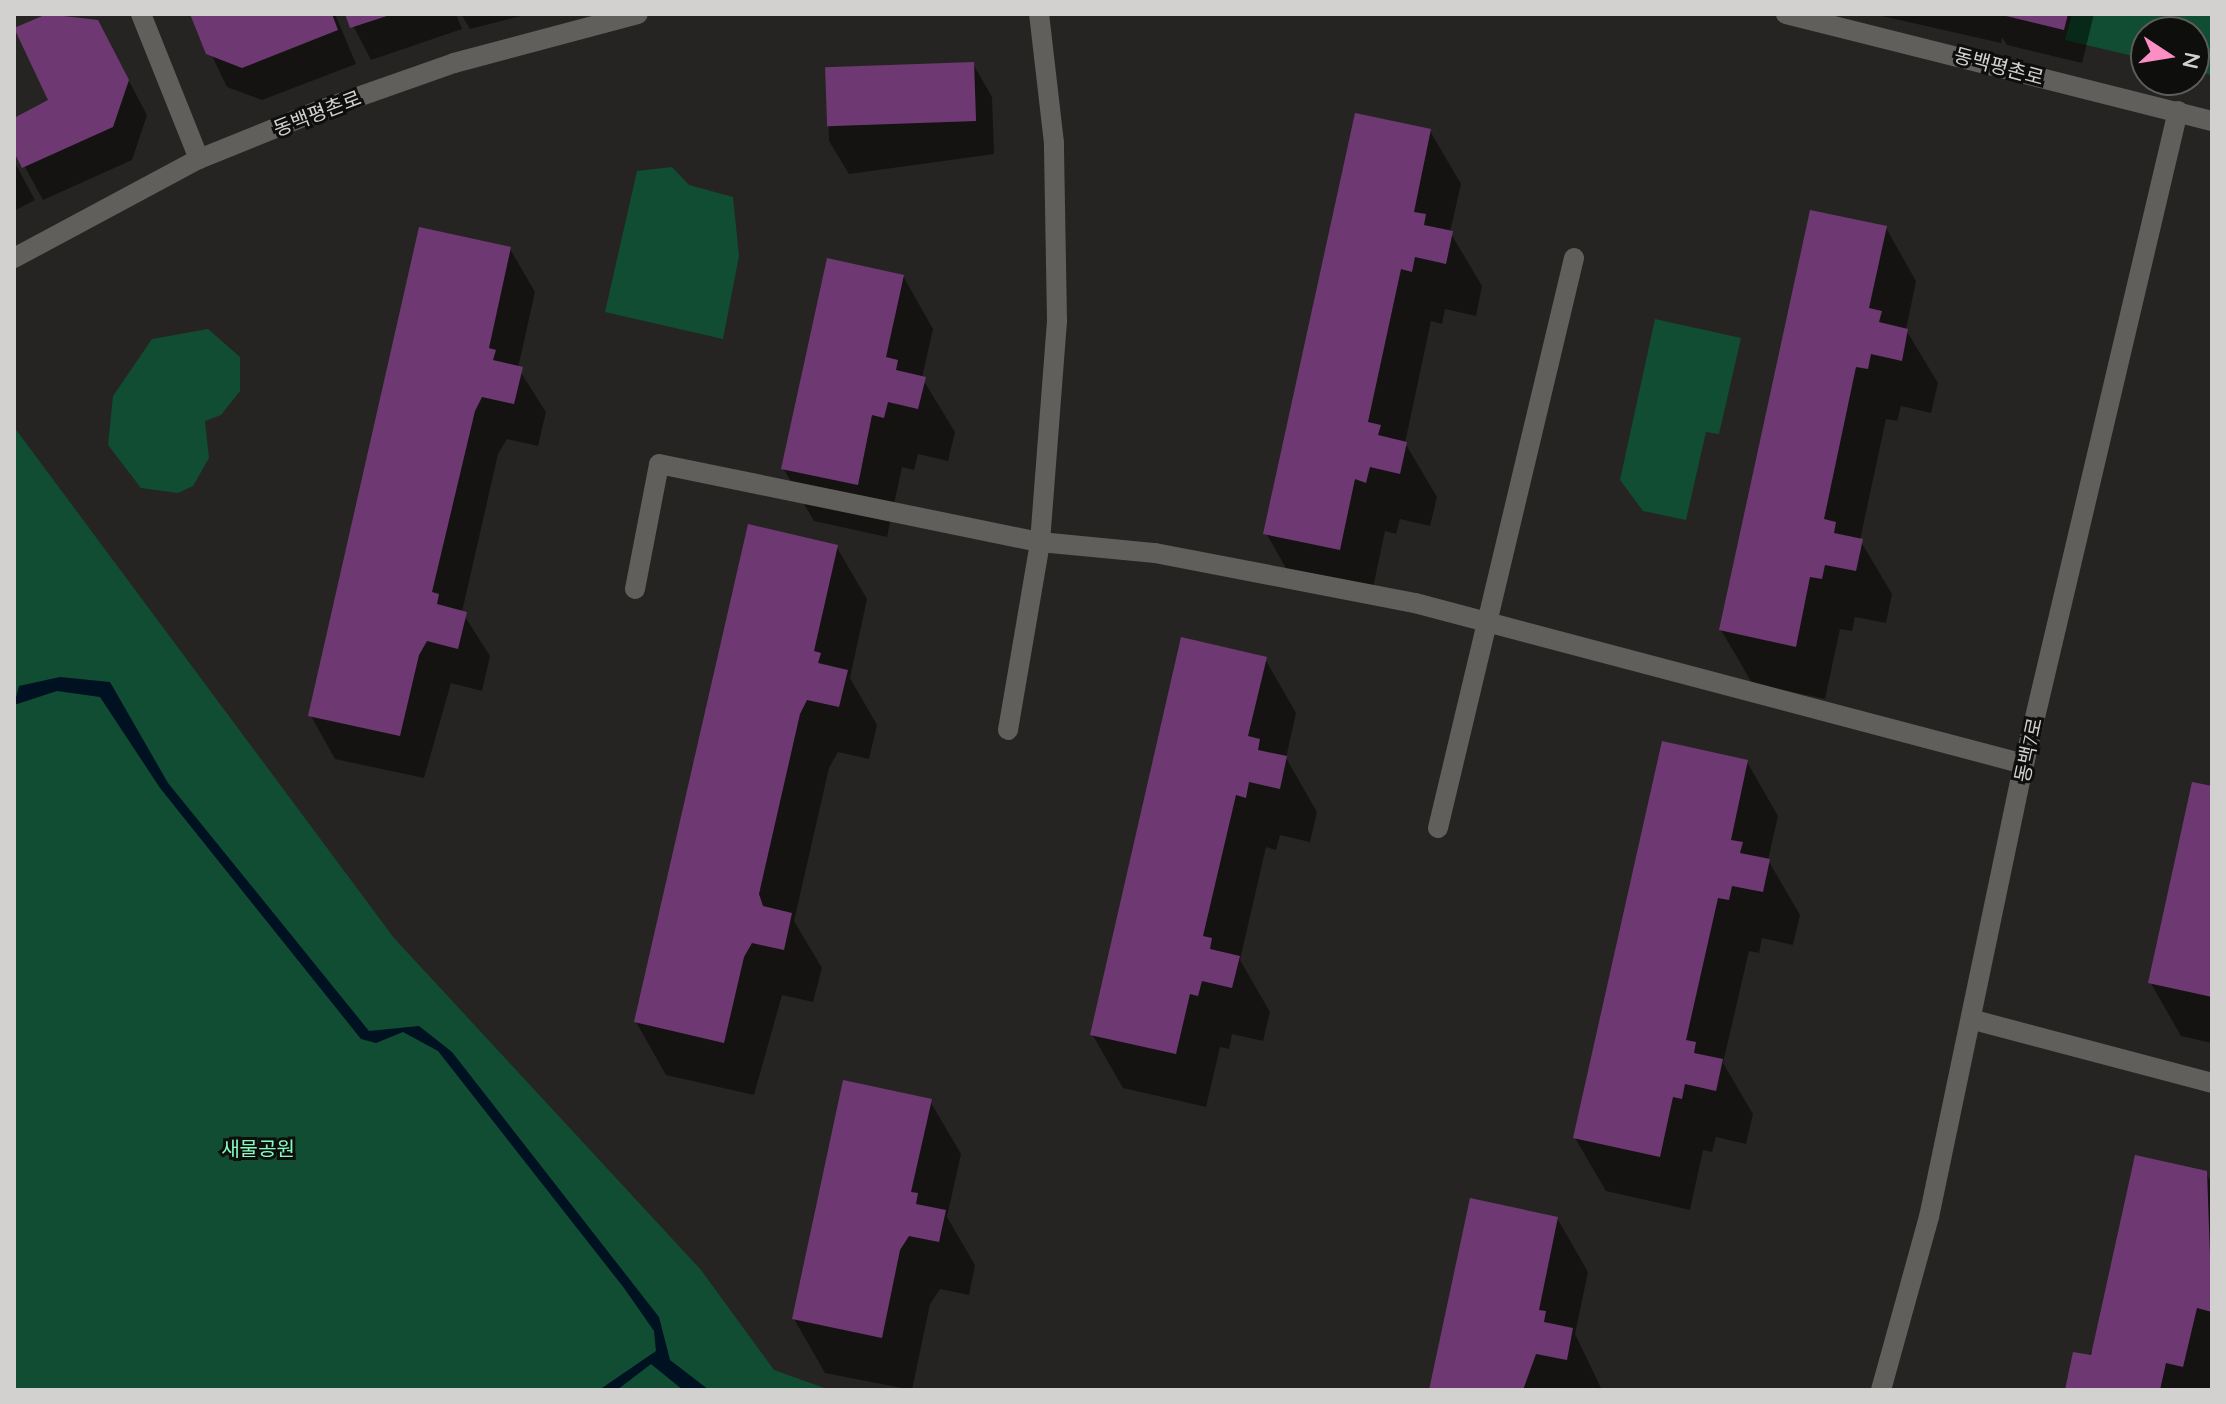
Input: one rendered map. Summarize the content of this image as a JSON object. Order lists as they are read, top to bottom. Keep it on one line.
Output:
{"streets":{"street":["동백평촌로","동백7로"]},"crossings":[["동백평촌로","동백7로"]],"parks":["새물공원"],"north":"right"}
